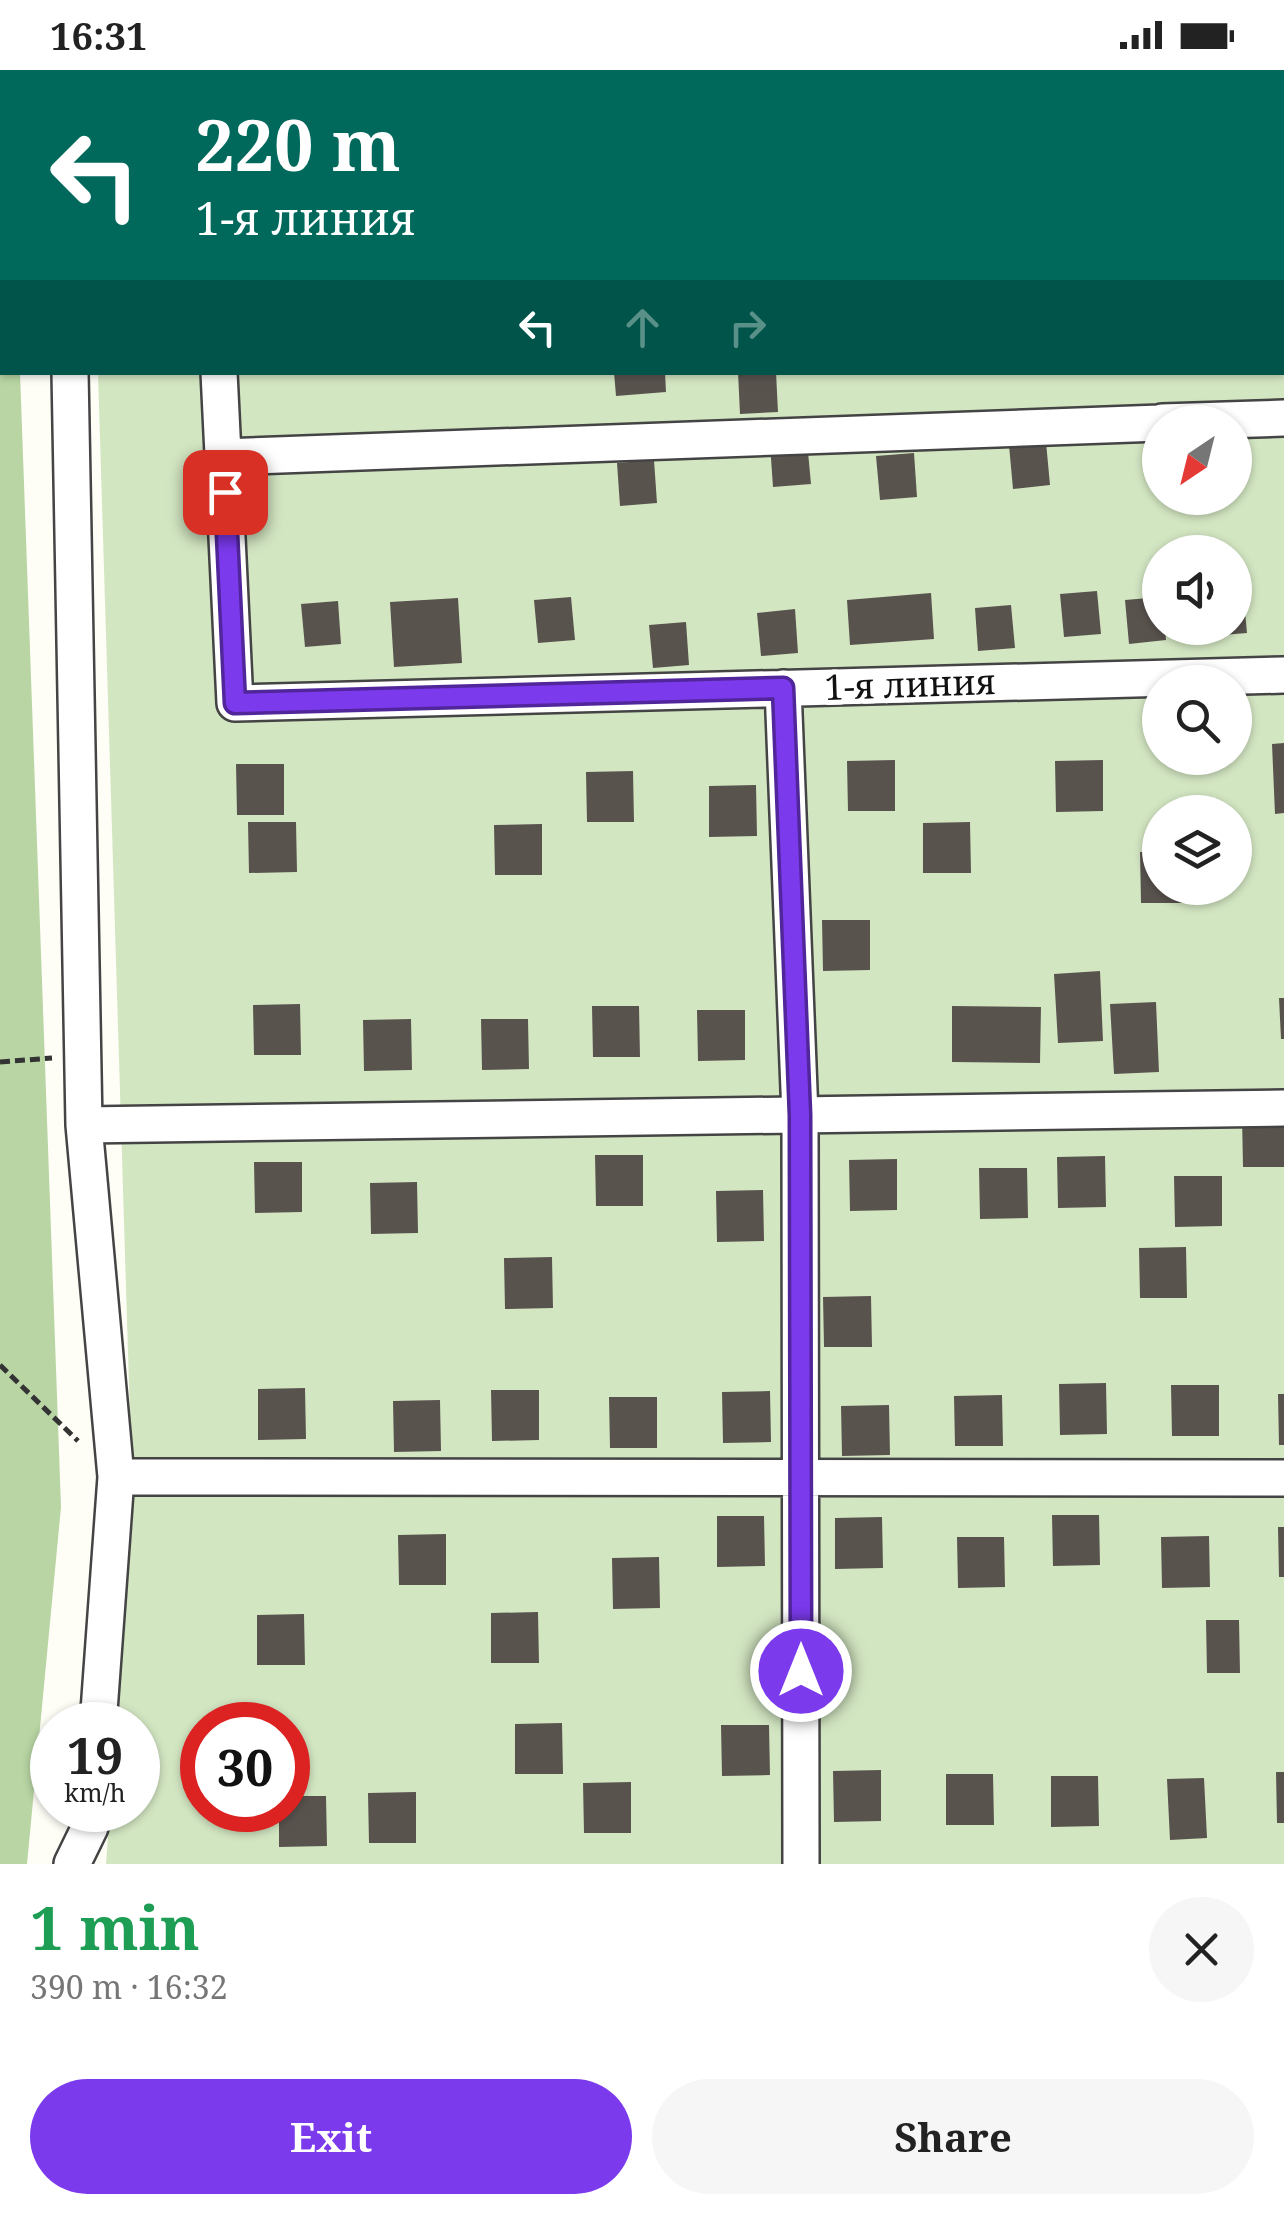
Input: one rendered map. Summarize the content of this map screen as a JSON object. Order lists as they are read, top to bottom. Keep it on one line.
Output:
{"streets":{"street":["1-я линия"]},"north":"bottom left","page":{"status":"16:31","turn":["220 m","1-я линия"],"speed":"19 km/h","limit":"30","heading":["1 min","390 m · 16:32"],"buttons":["Exit","Share"]}}
